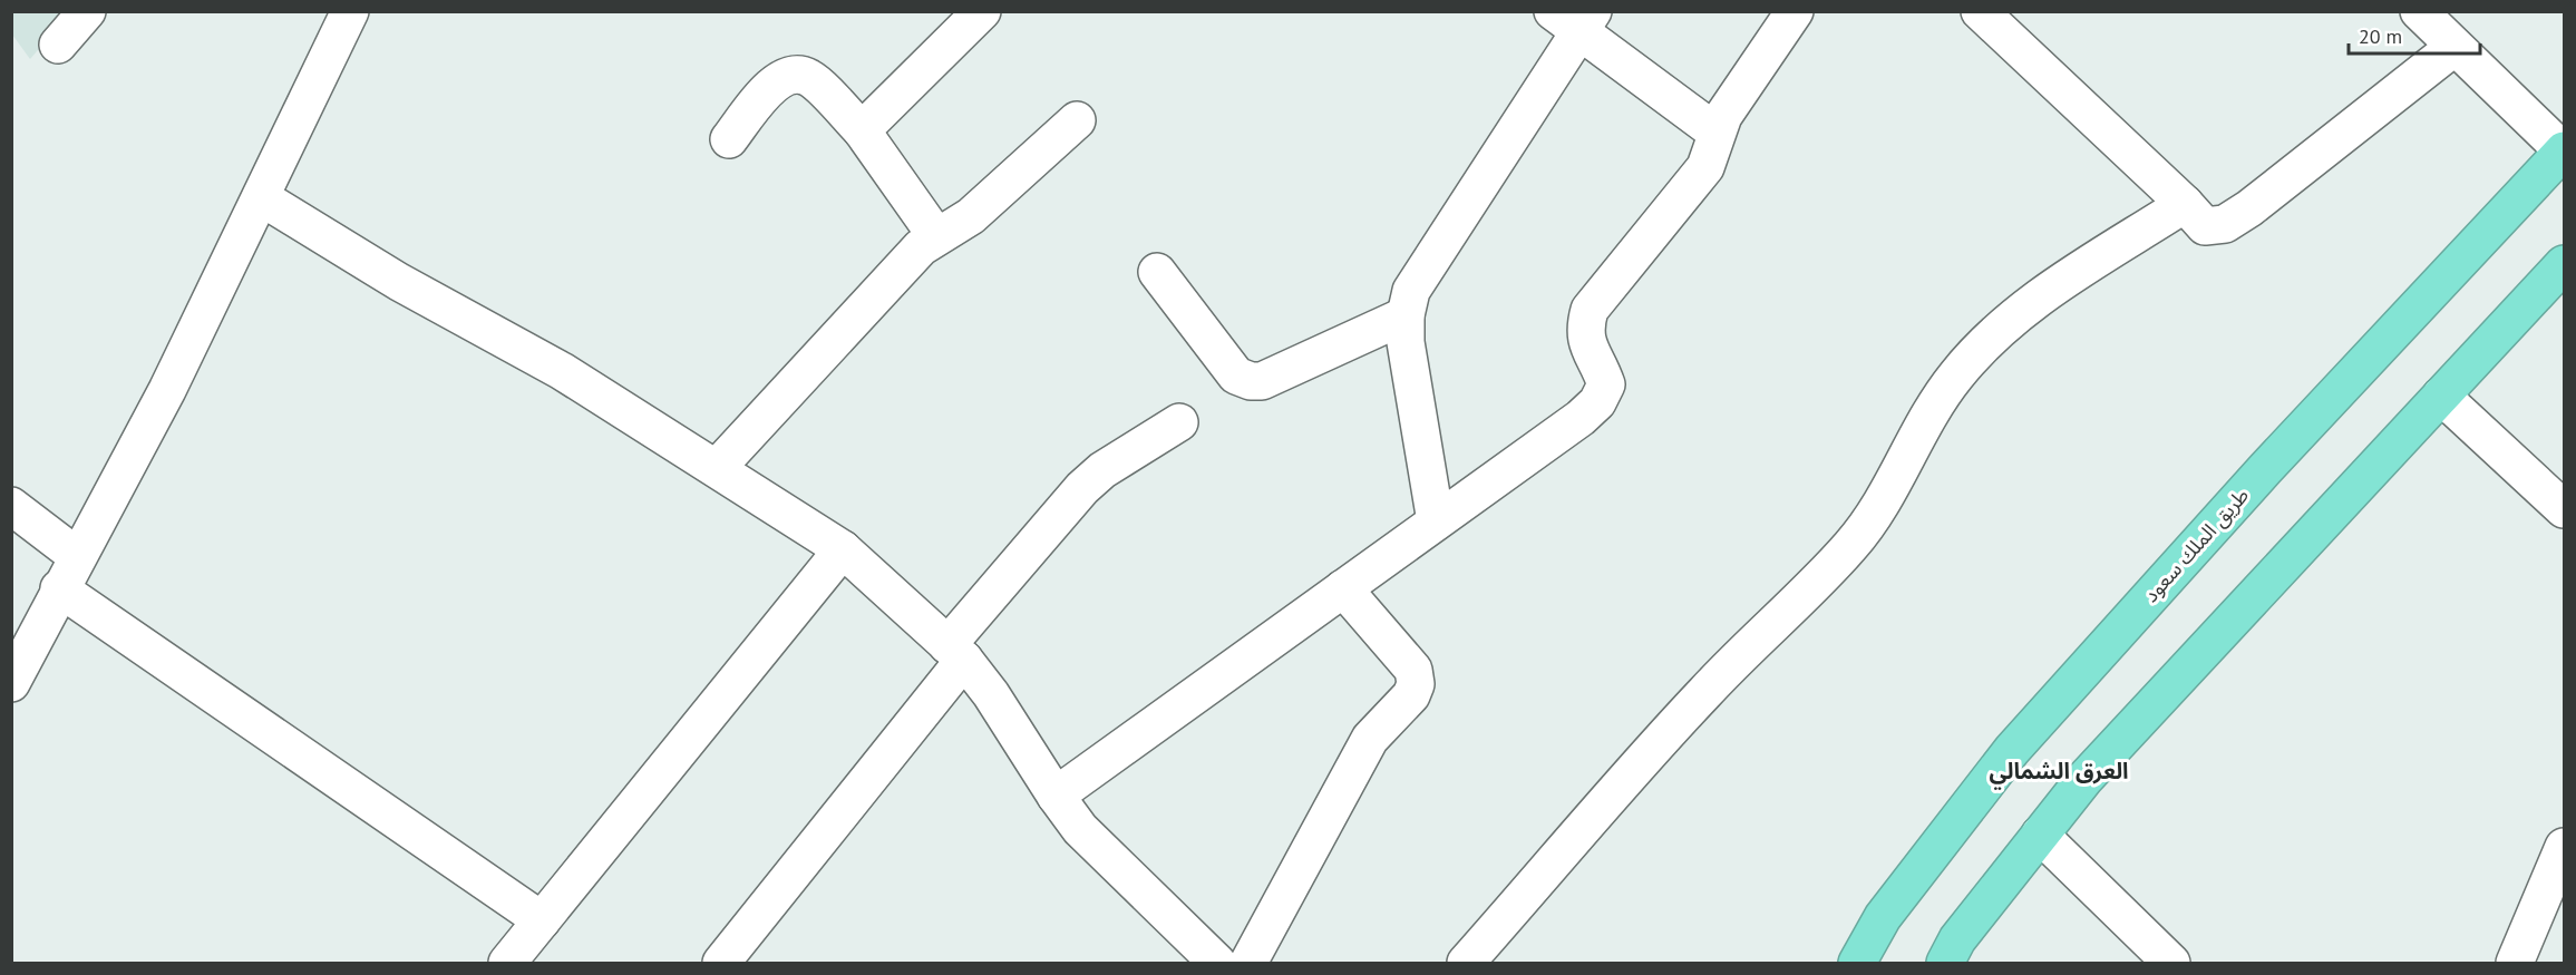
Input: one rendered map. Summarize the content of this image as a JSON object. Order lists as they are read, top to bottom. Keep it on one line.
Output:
{"streets":{"highway":["طريق الملك سعود"]},"districts":["العرق الشمالي"],"scale_bar":"20 m"}
